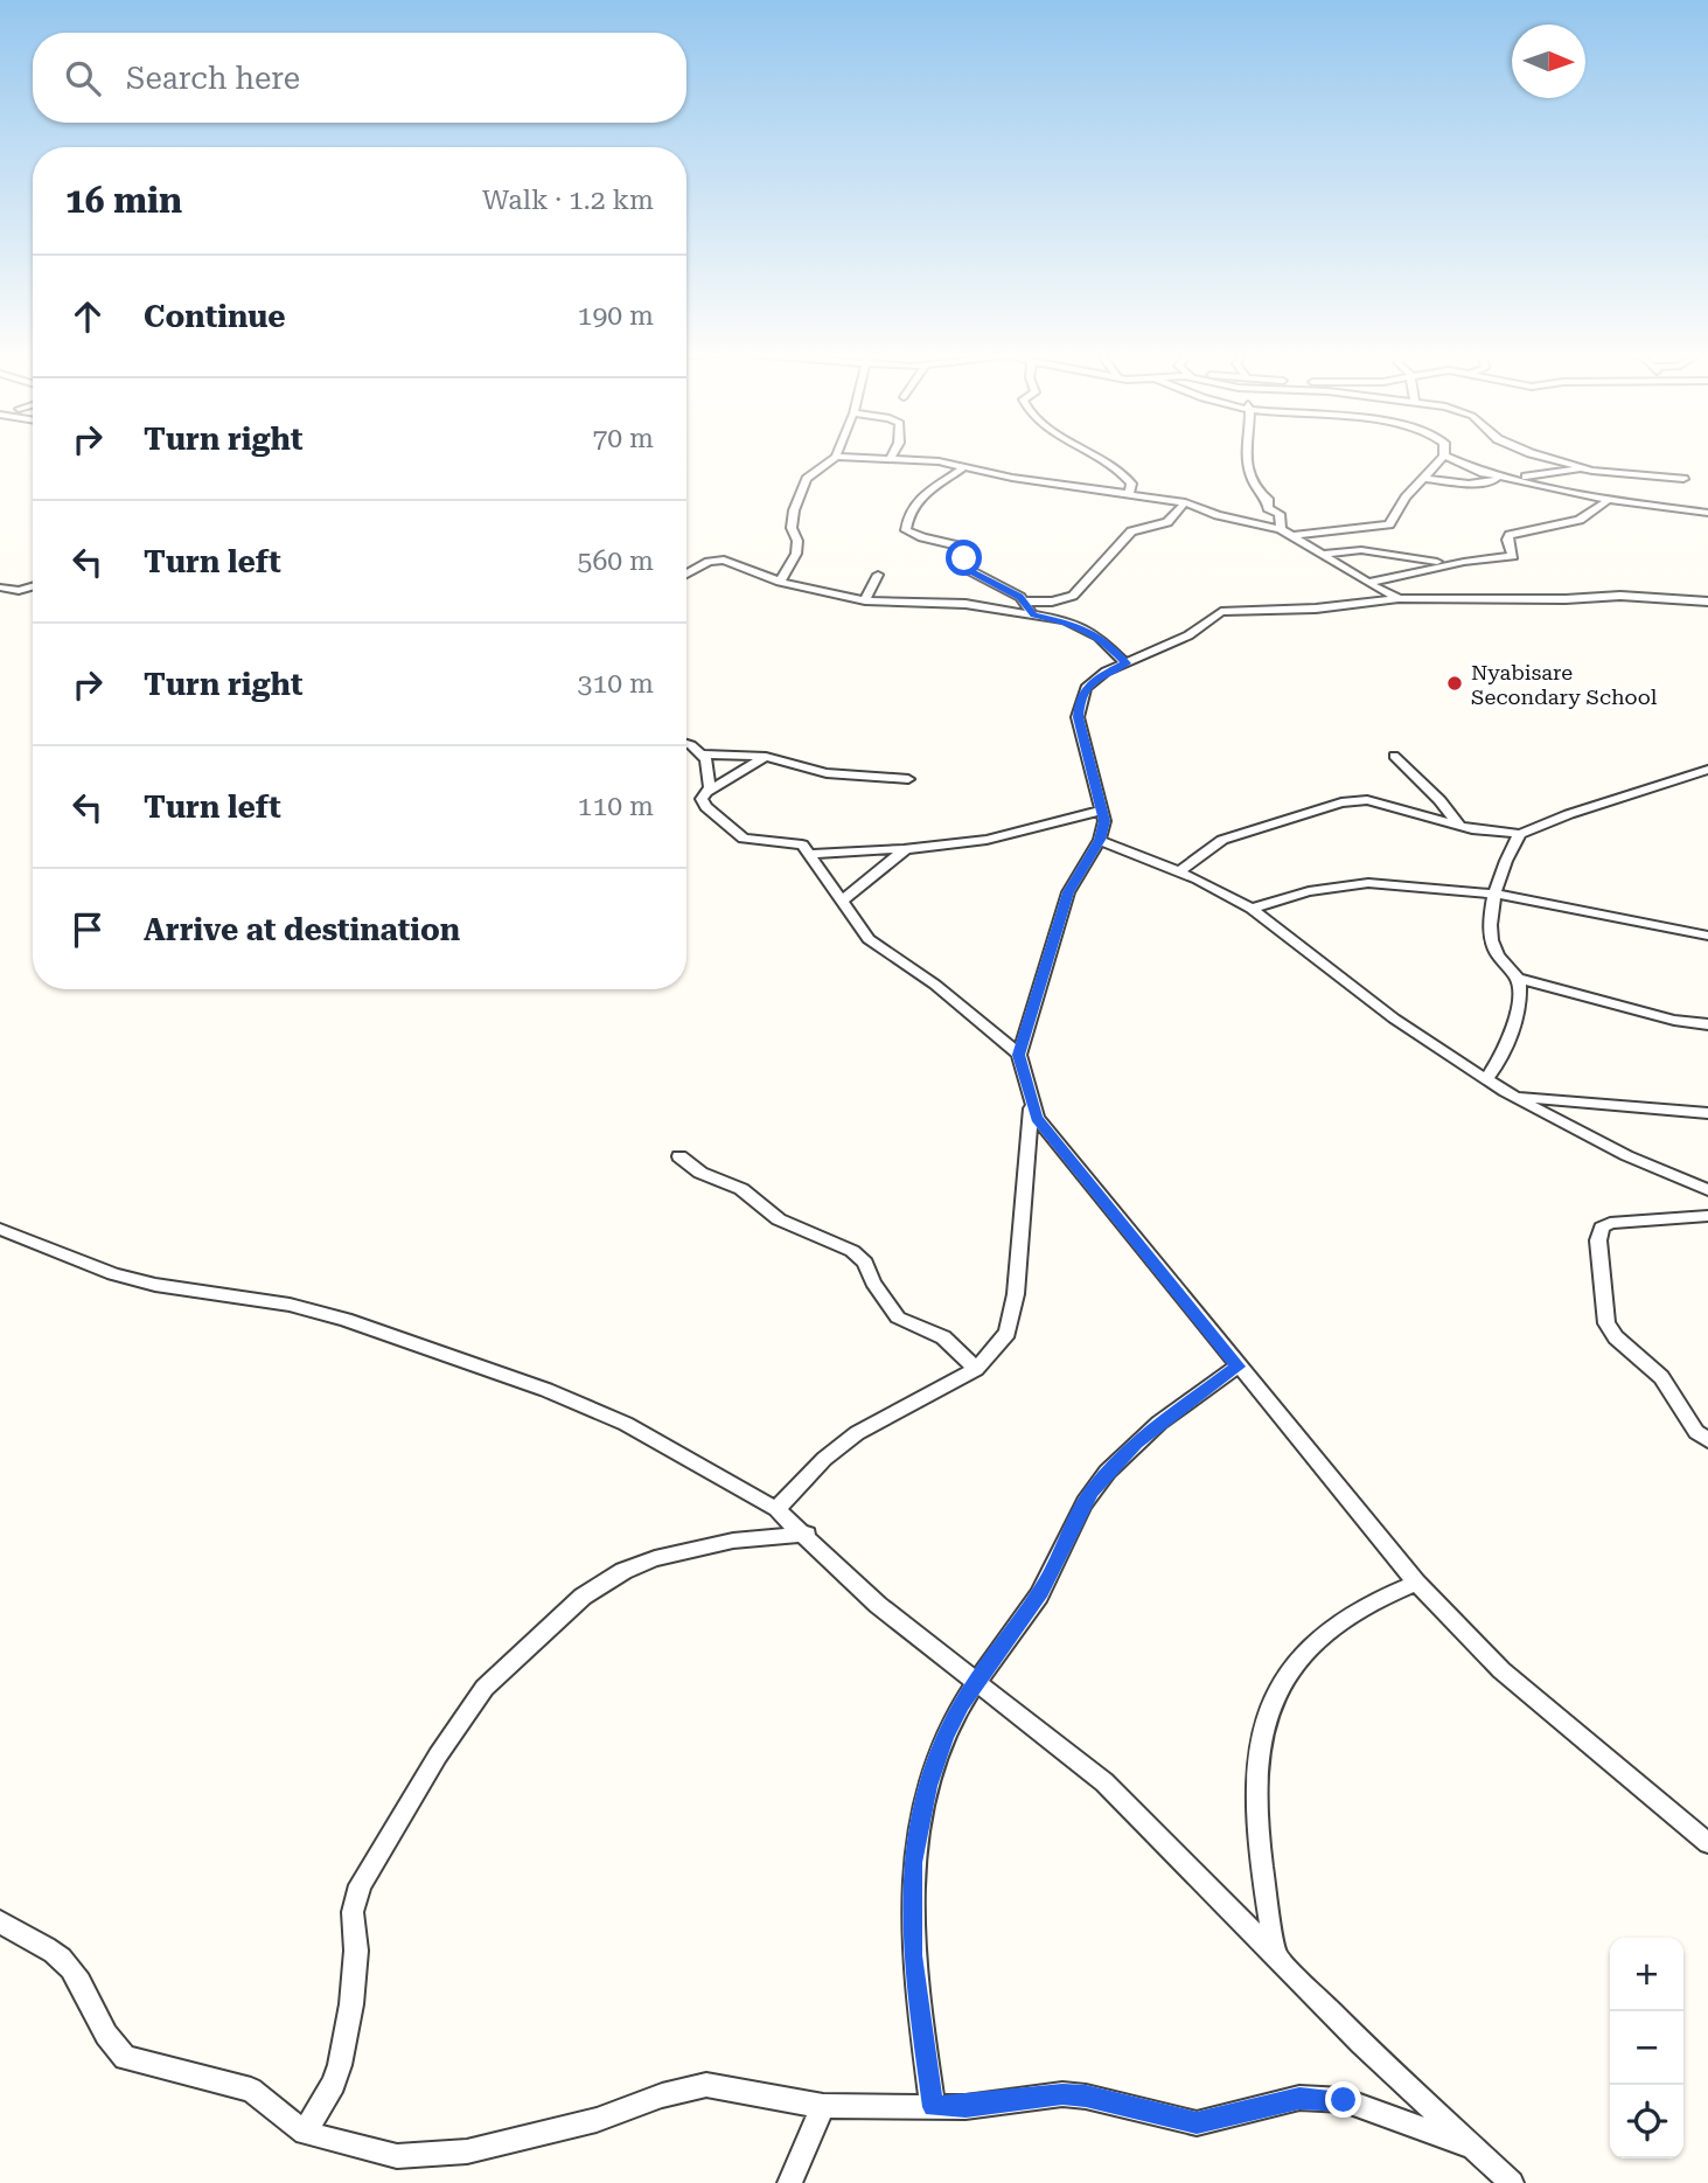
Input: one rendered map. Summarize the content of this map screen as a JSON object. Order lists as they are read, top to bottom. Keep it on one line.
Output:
{"places":["Nyabisare Secondary School"],"north":"right","page":{"search":"Search here","heading":["16 min","Walk · 1.2 km"],"list":[["Continue","190 m"],["Turn right","70 m"],["Turn left","560 m"],["Turn right","310 m"],["Turn left","110 m"],"Arrive at destination"],"map_buttons":["+","−"]}}
